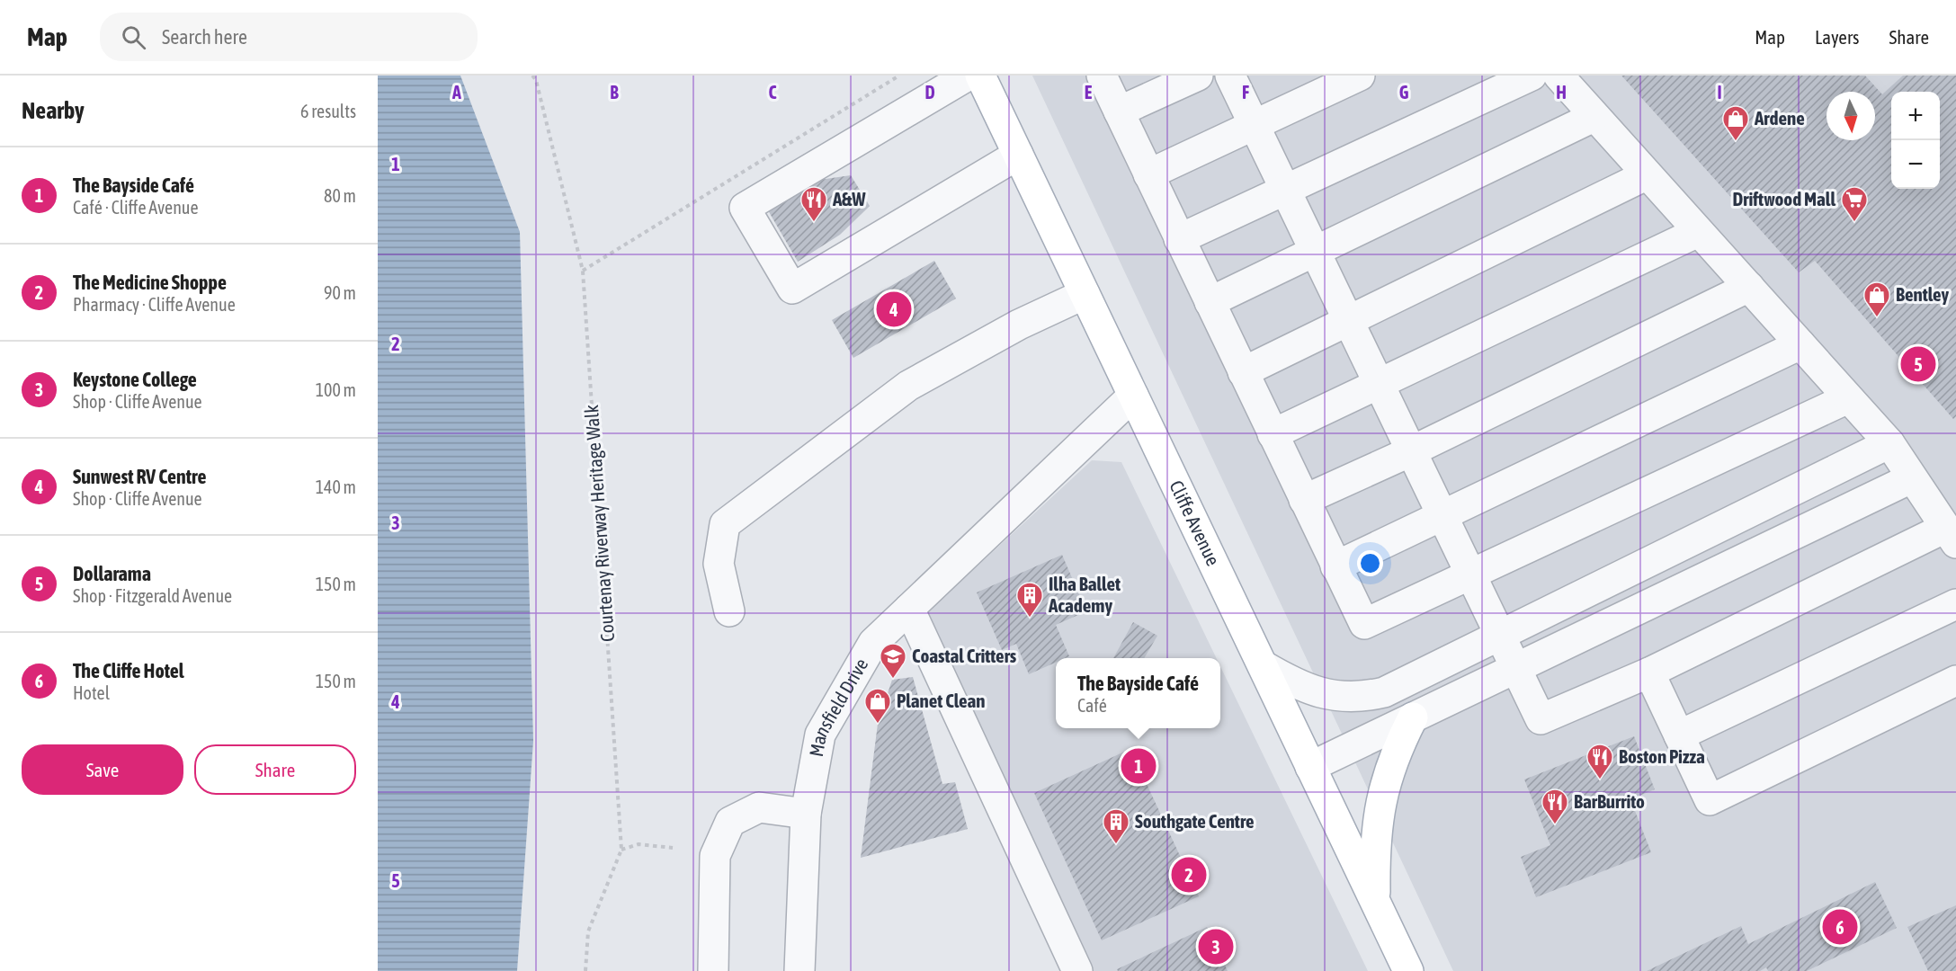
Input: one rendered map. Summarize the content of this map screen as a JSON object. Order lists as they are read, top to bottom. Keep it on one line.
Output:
{"streets":{"main road":["Cliffe Avenue"],"street":["Mansfield Drive"],"path":["Courtenay Riverway Heritage Walk"]},"crossings":[["Cliffe Avenue","Mansfield Drive"]],"places":{"shop":["Ardene","Bentley","Planet Clean"],"restaurant":["A&W","Boston Pizza","BarBurrito"],"supermarket":["Driftwood Mall"],"building":["Ilha Ballet Academy","Southgate Centre"],"school or university":["Coastal Critters"]},"north":"bottom","page":{"header":"Map","search":"Search here","nav":["Map","Layers","Share"],"heading":["Nearby","6 results"],"map_buttons":["+","−"],"list":[{"mark":"1","name":"The Bayside Café","note":"Café · Cliffe Avenue","value":"80 m"},{"mark":"2","name":"The Medicine Shoppe","note":"Pharmacy · Cliffe Avenue","value":"90 m"},{"mark":"3","name":"Keystone College","note":"Shop · Cliffe Avenue","value":"100 m"},{"mark":"4","name":"Sunwest RV Centre","note":"Shop · Cliffe Avenue","value":"140 m"},{"mark":"5","name":"Dollarama","note":"Shop · Fitzgerald Avenue","value":"150 m"},{"mark":"6","name":"The Cliffe Hotel","note":"Hotel","value":"150 m"}],"pins":["4","5","1","2","6","3"],"popup":["The Bayside Café","Café"],"buttons":["Save","Share"]},"grid":{"columns":["A","B","C","D","E","F","G","H","I"],"rows":["1","2","3","4","5"]}}
